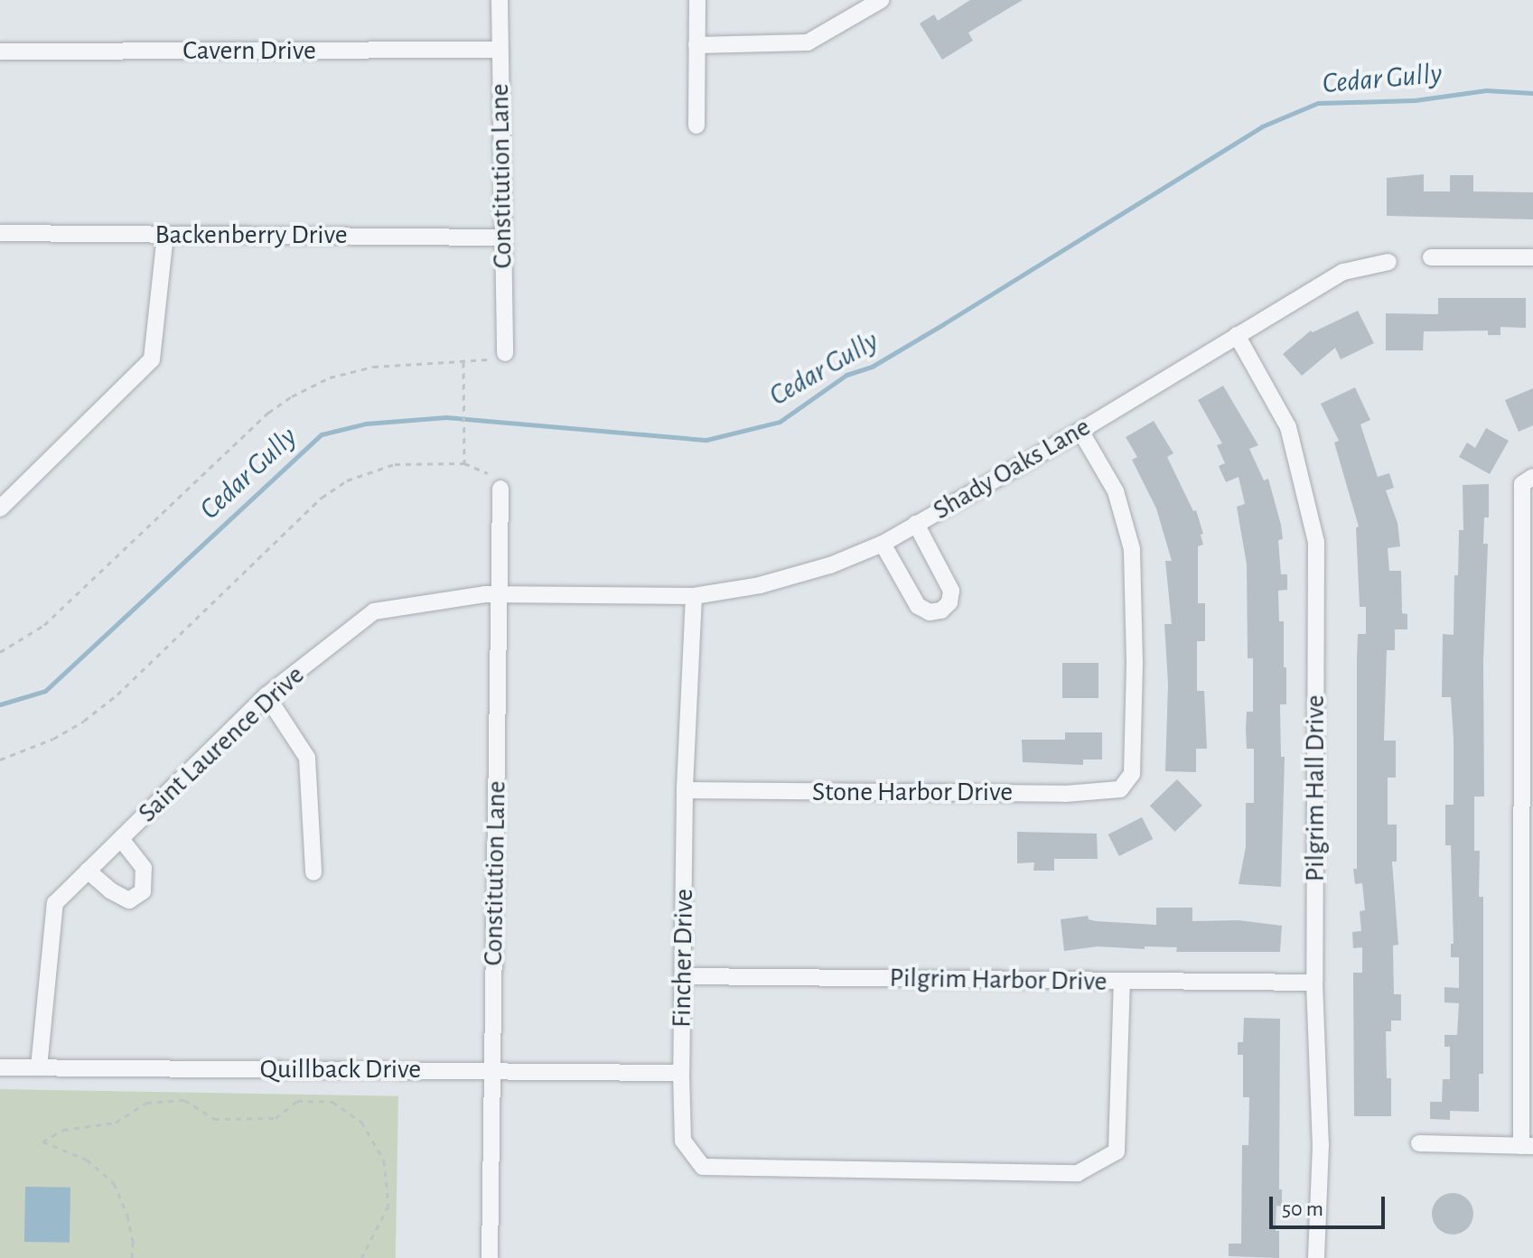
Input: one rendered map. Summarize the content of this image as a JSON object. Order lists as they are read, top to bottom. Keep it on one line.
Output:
{"streets":{"street":["Cavern Drive","Constitution Lane","Backenberry Drive","Shady Oaks Lane","Saint Laurence Drive","Pilgrim Hall Drive","Stone Harbor Drive","Fincher Drive","Pilgrim Harbor Drive","Quillback Drive"]},"crossings":[["Cavern Drive","Constitution Lane"],["Constitution Lane","Backenberry Drive"],["Constitution Lane","Saint Laurence Drive"],["Constitution Lane","Quillback Drive"],["Shady Oaks Lane","Saint Laurence Drive"],["Shady Oaks Lane","Pilgrim Hall Drive"],["Shady Oaks Lane","Stone Harbor Drive"],["Shady Oaks Lane","Fincher Drive"],["Saint Laurence Drive","Quillback Drive"],["Pilgrim Hall Drive","Pilgrim Harbor Drive"],["Stone Harbor Drive","Fincher Drive"],["Fincher Drive","Pilgrim Harbor Drive"],["Fincher Drive","Quillback Drive"]],"water":["Cedar Gully"],"scale_bar":"50 m"}
